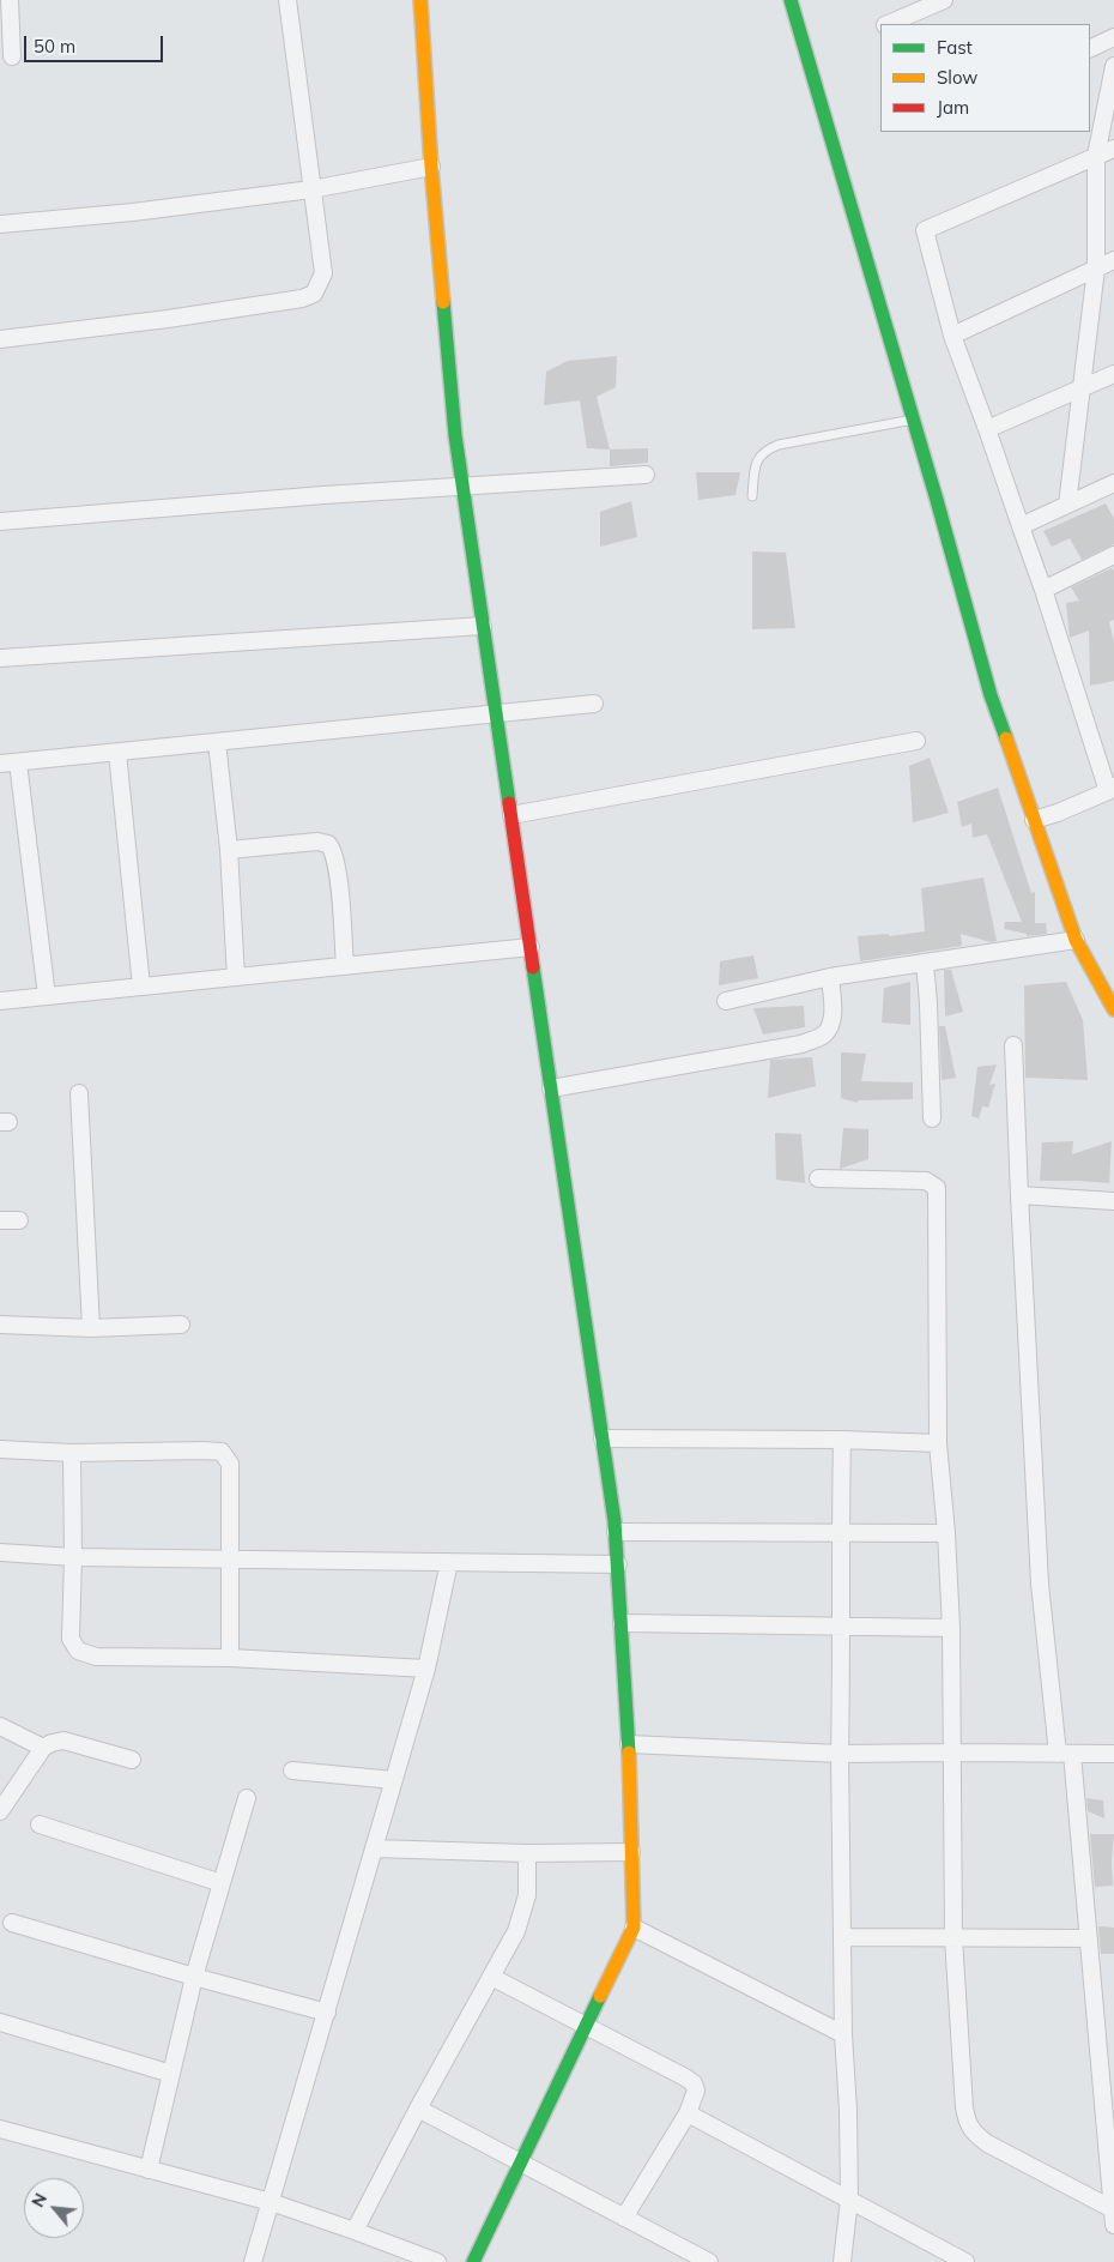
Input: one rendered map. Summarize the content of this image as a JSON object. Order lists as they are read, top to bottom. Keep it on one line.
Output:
{"legend":["Fast","Slow","Jam"],"scale_bar":"50 m","north":"top left"}
